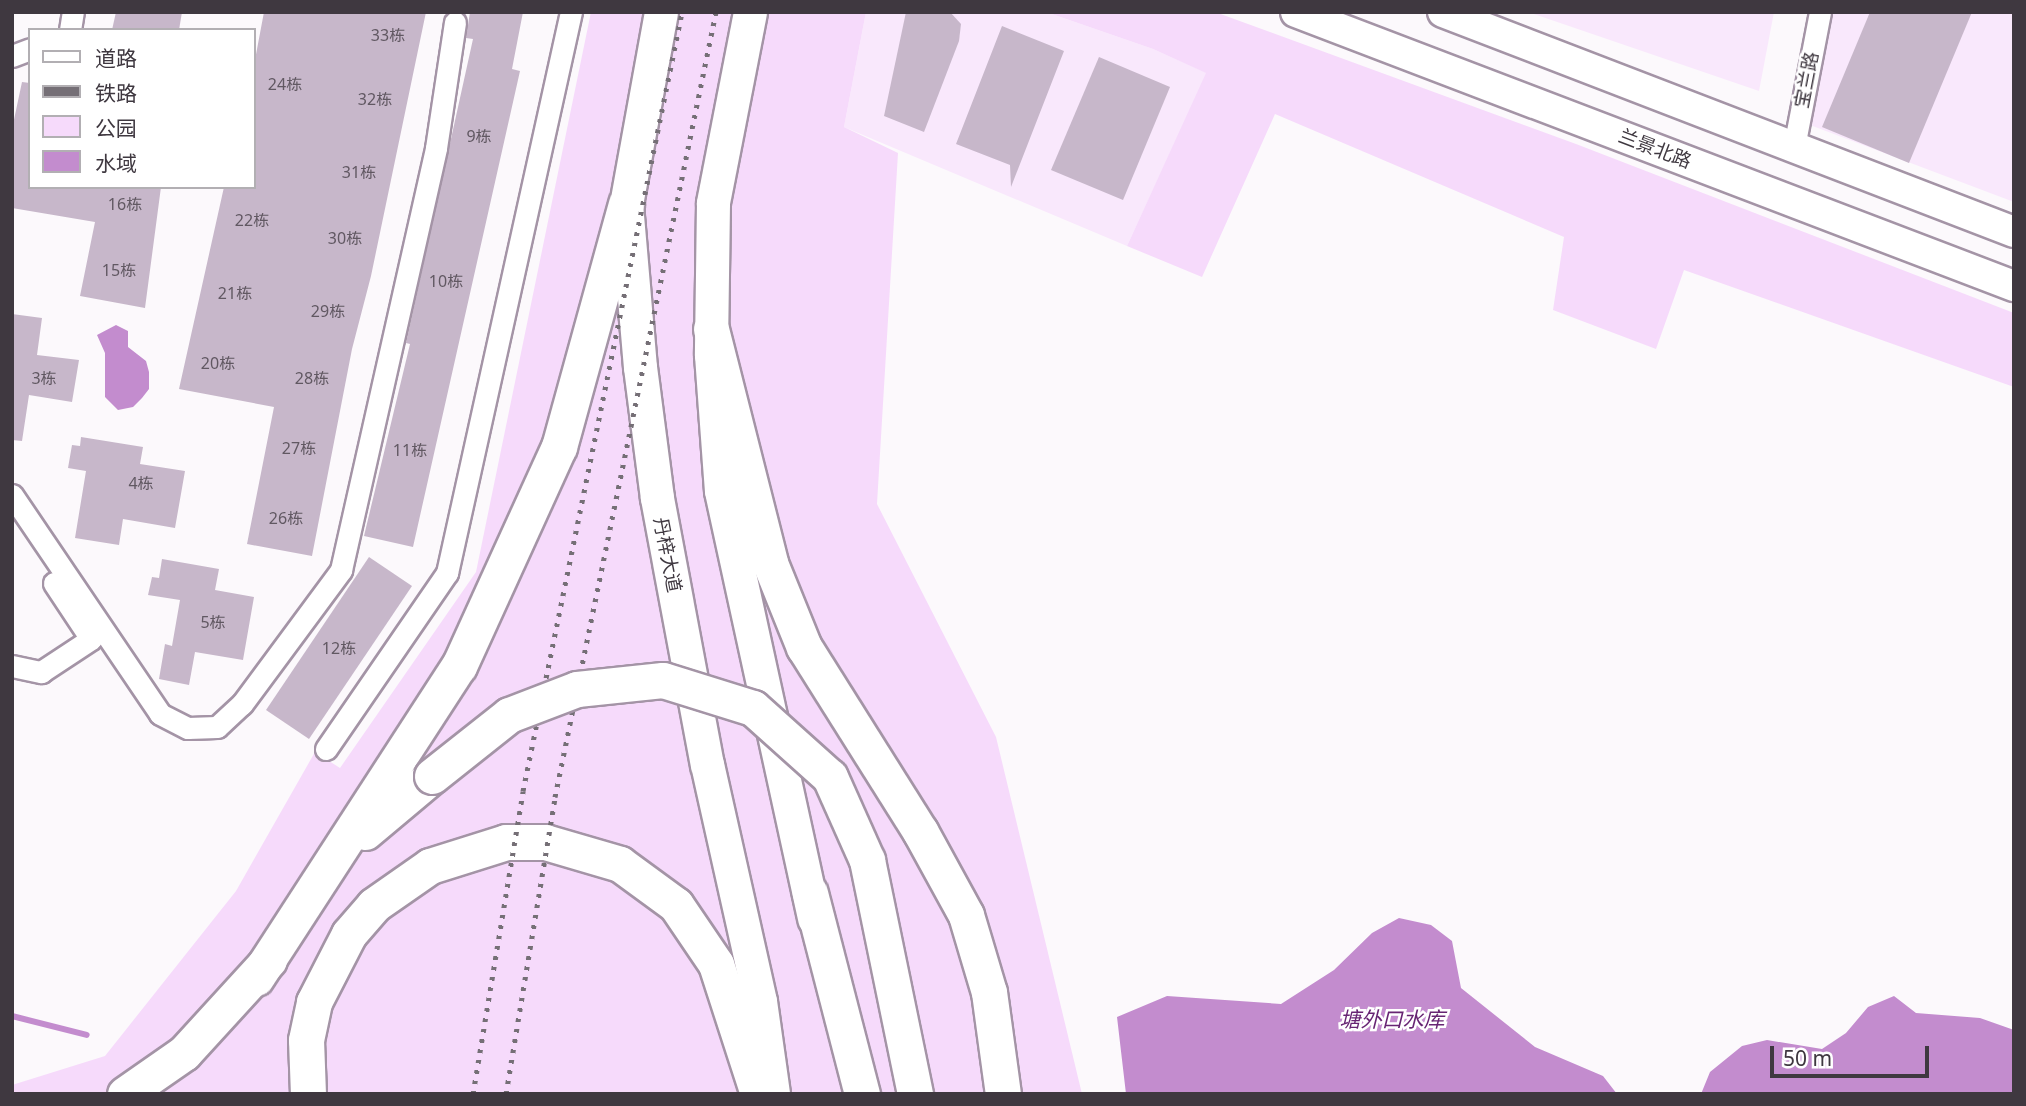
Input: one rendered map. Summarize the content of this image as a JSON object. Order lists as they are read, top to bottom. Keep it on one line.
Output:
{"streets":{"main road":["兰景北路","丹梓大道"],"street":["宝兰路"]},"water":["塘外口水库"],"house_numbers":["33栋","24栋","32栋","9栋","31栋","16栋","22栋","30栋","15栋","10栋","21栋","29栋","20栋","3栋","28栋","27栋","11栋","4栋","26栋","5栋","12栋"],"legend":["道路","铁路","公园","水域"],"scale_bar":"50 m"}
